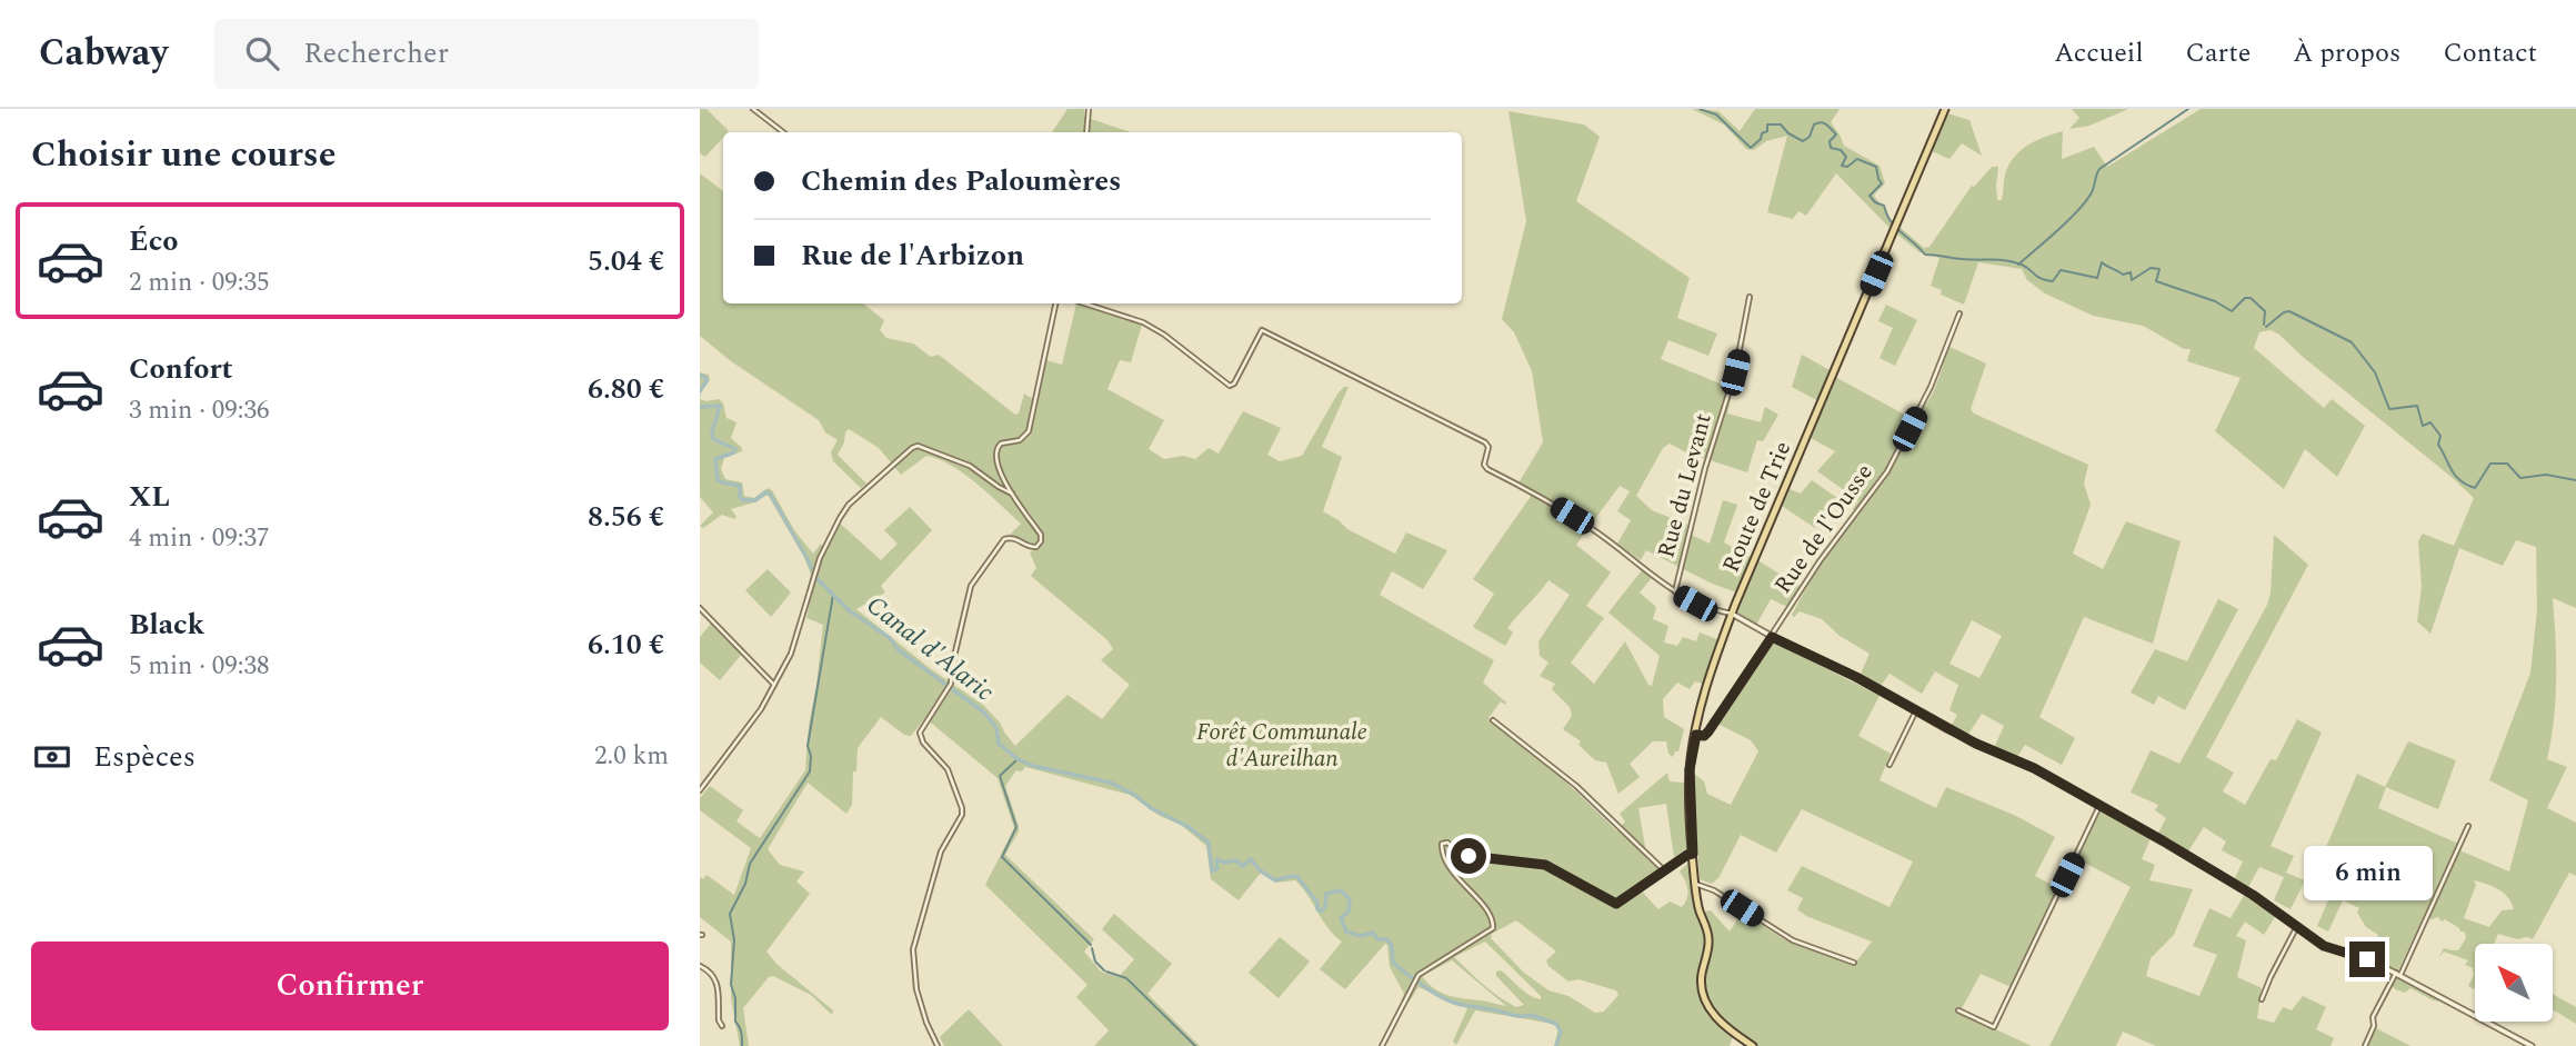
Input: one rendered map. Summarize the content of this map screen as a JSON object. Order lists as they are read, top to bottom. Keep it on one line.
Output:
{"streets":{"main road":["Route de Trie"],"street":["Rue du Levant","Rue de l'Ousse"]},"crossings":[["Route de Trie","Rue de l'Ousse"]],"water":["Canal d'Alaric"],"parks":["Forêt Communale d'Aureilhan"],"north":"top left","page":{"header":"Cabway","search":"Rechercher","nav":["Accueil","Carte","À propos","Contact"],"heading":"Choisir une course","banner":["Chemin des Paloumères","Rue de l'Arbizon"],"list":[{"name":"Éco","note":"2 min · 09:35","value":"5.04 €"},{"name":"Confort","note":"3 min · 09:36","value":"6.80 €"},{"name":"XL","note":"4 min · 09:37","value":"8.56 €"},{"name":"Black","note":"5 min · 09:38","value":"6.10 €"}],"pay":["Espèces","2.0 km"],"bubble":"6 min","buttons":"Confirmer"}}
